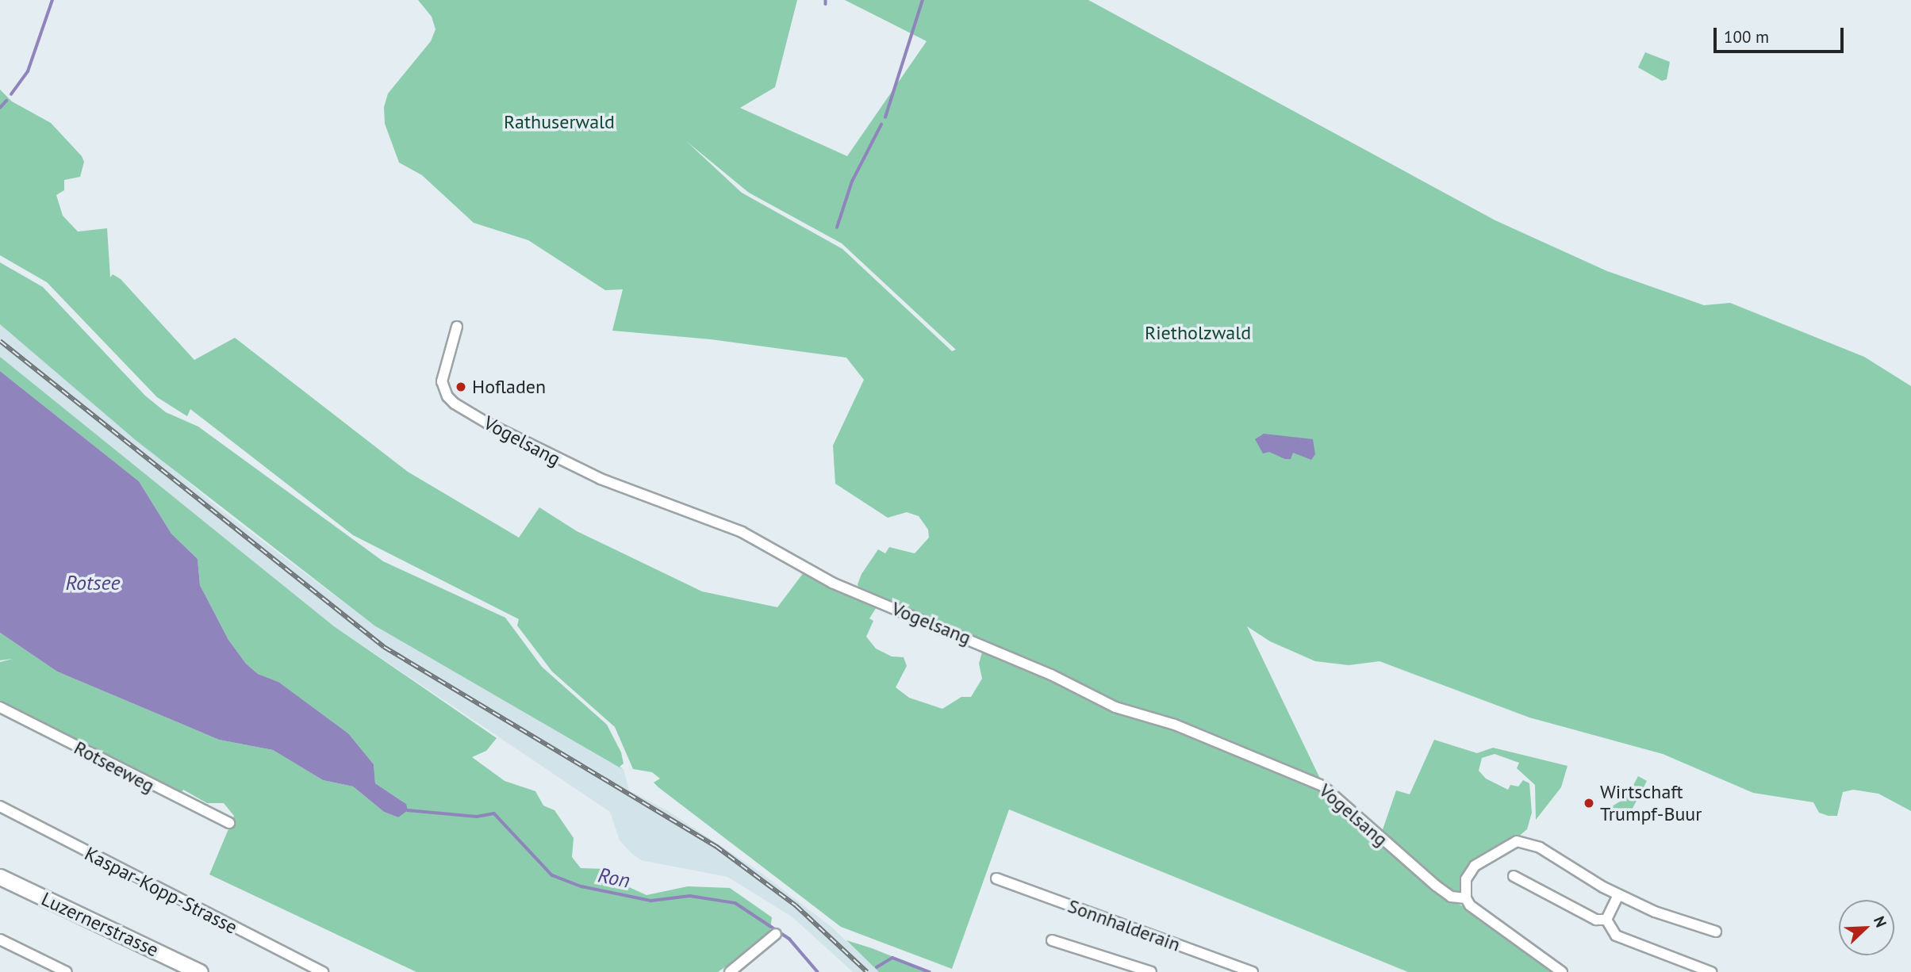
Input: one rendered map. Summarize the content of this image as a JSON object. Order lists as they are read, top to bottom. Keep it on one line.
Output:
{"streets":{"main road":["Luzernerstrasse"],"street":["Vogelsang","Rotseeweg","Kaspar-Kopp-Strasse","Sonnhalderain"]},"water":["Rotsee","Ron"],"parks":["Rathuserwald","Rietholzwald"],"places":["Hofladen","Wirtschaft Trumpf-Buur"],"scale_bar":"100 m","north":"top right"}
